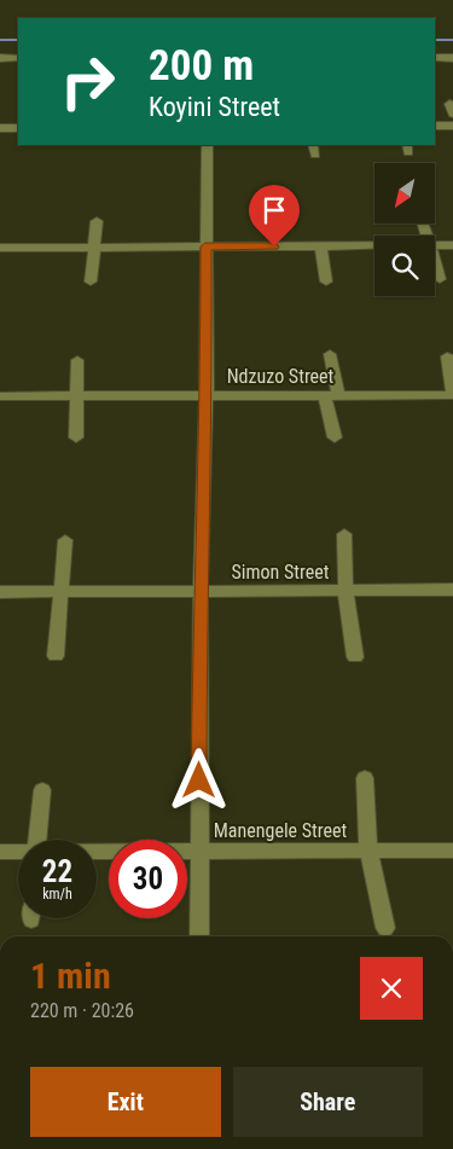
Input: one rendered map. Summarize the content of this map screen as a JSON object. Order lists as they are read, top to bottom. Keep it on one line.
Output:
{"streets":{"street":["Ndzuzo Street","Simon Street","Manengele Street"]},"north":"bottom left","page":{"turn":["200 m","Koyini Street"],"speed":"22 km/h","limit":"30","heading":["1 min","220 m · 20:26"],"buttons":["Exit","Share"]}}
